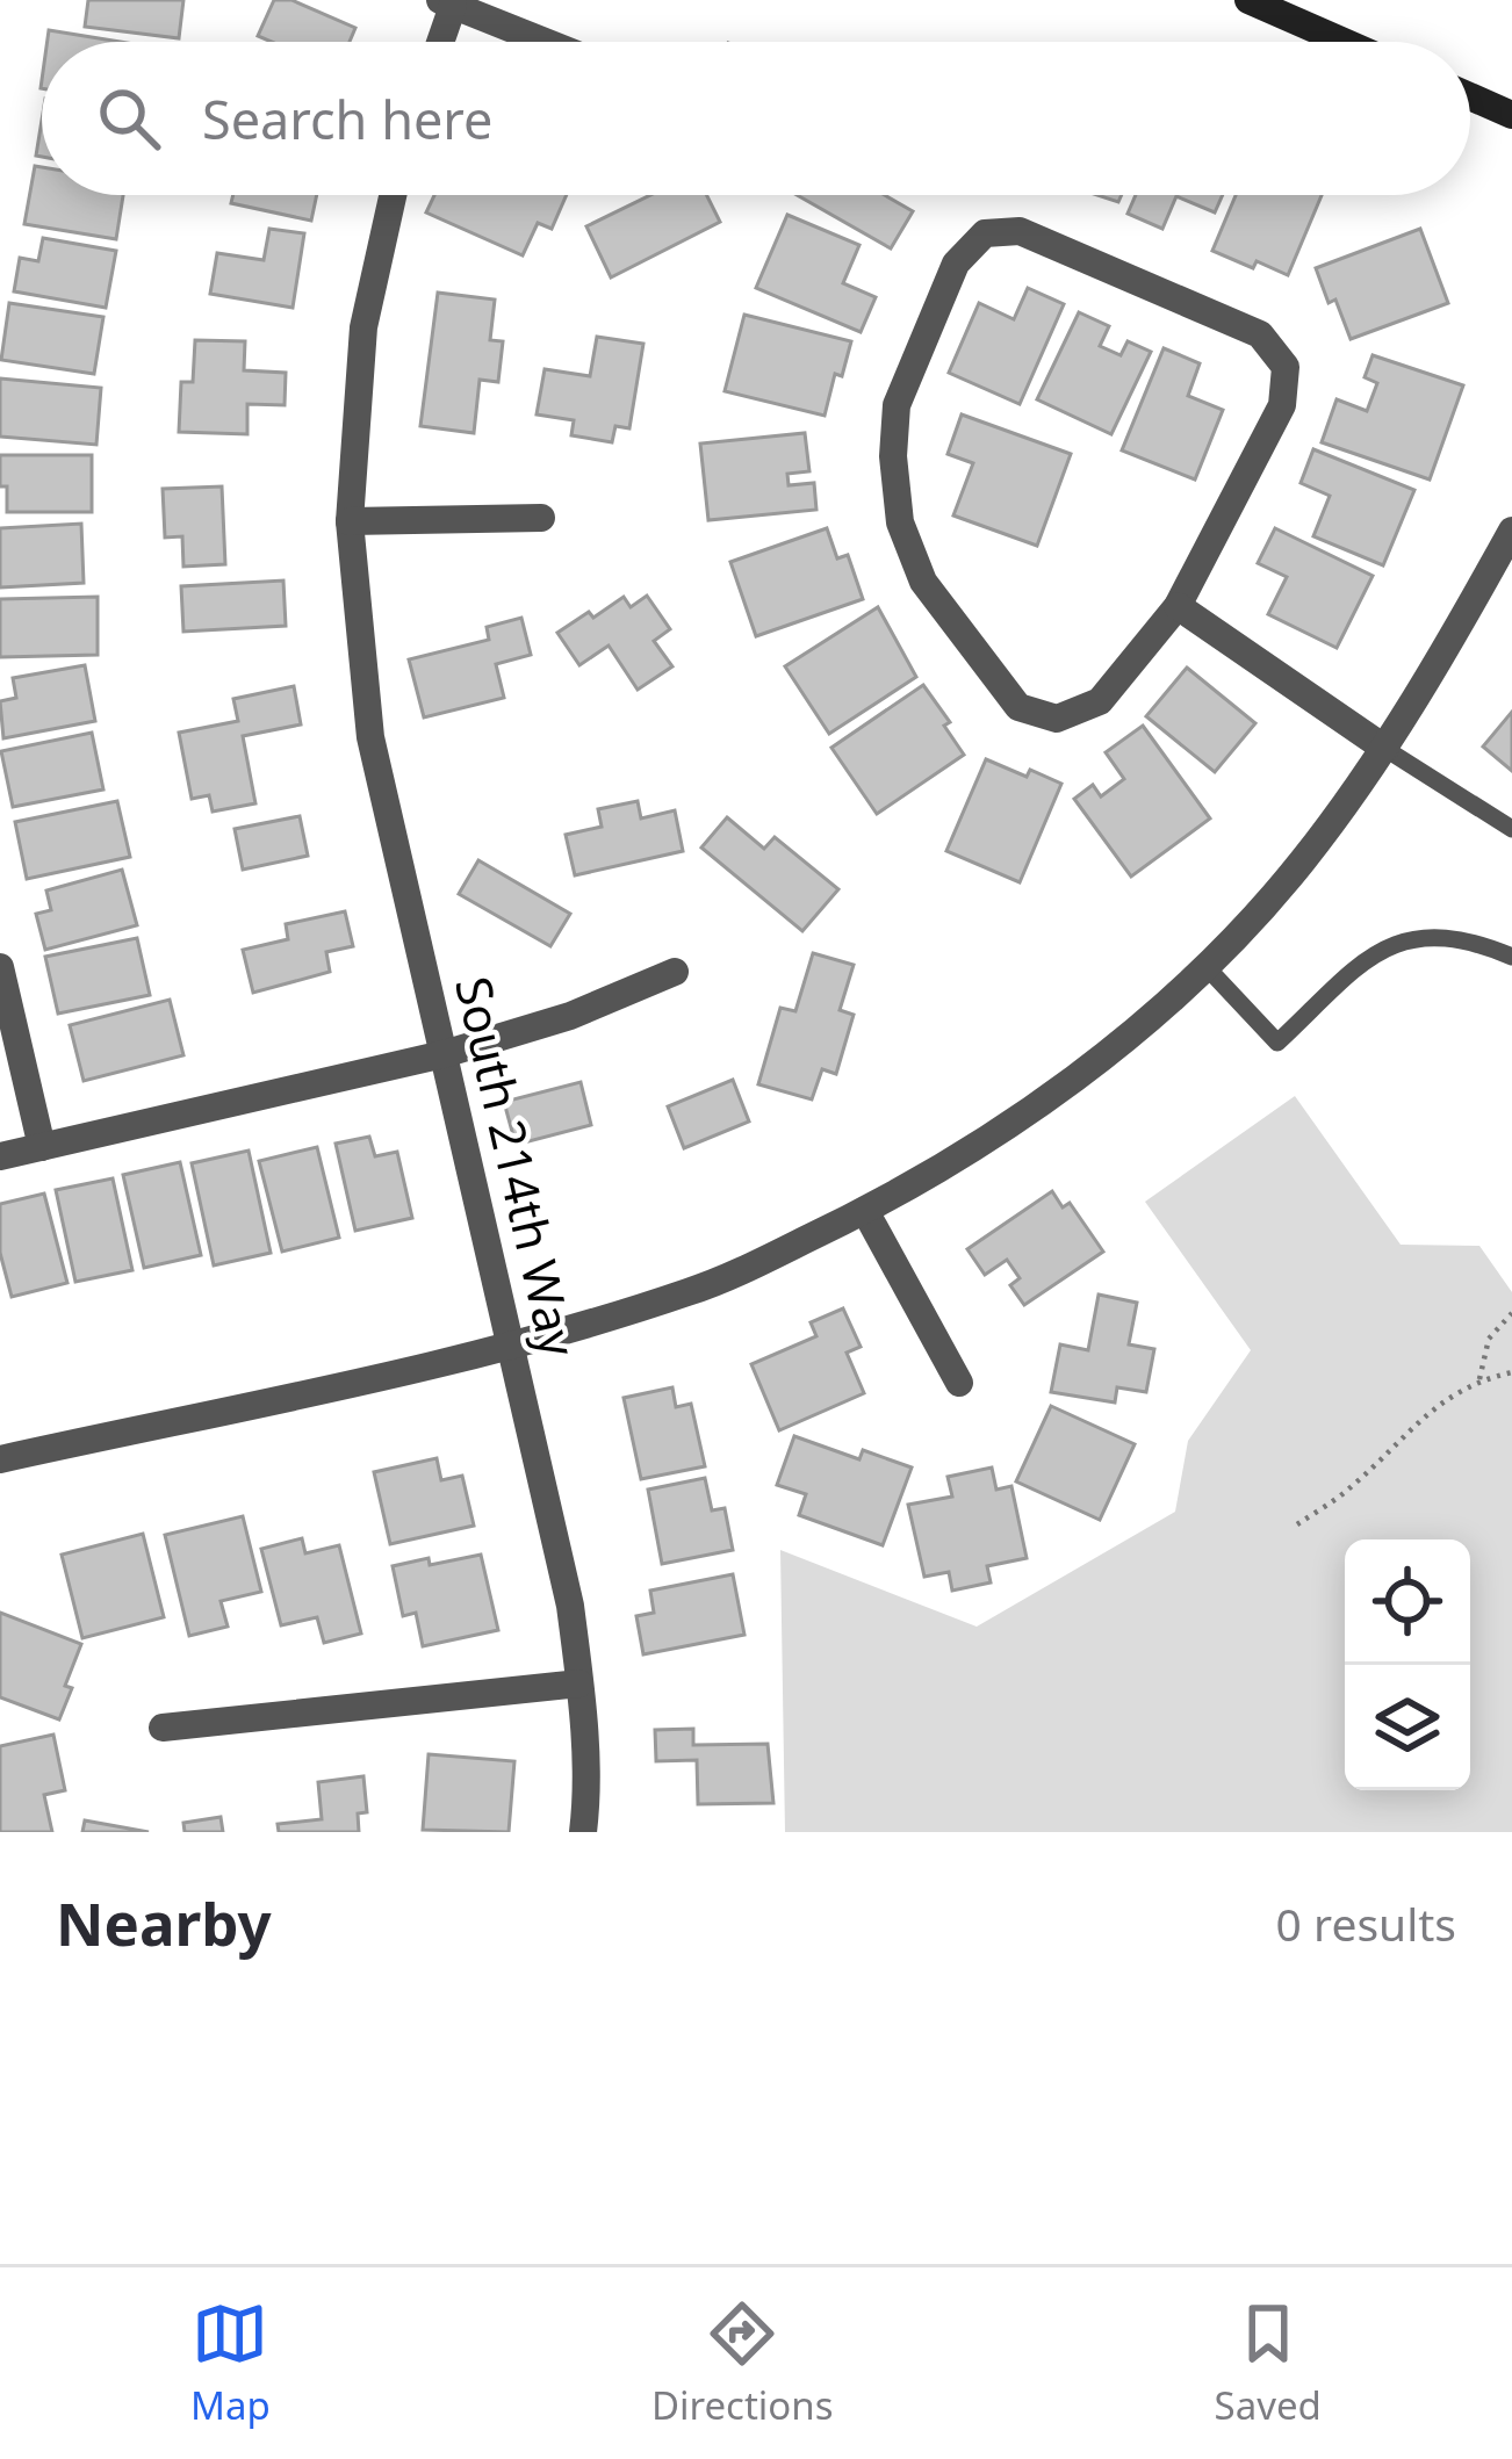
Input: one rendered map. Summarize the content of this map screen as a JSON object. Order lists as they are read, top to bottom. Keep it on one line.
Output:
{"streets":{"street":["South 214th Way"]},"page":{"search":"Search here","heading":["Nearby","0 results"],"nav":["Map","Directions","Saved"]}}
